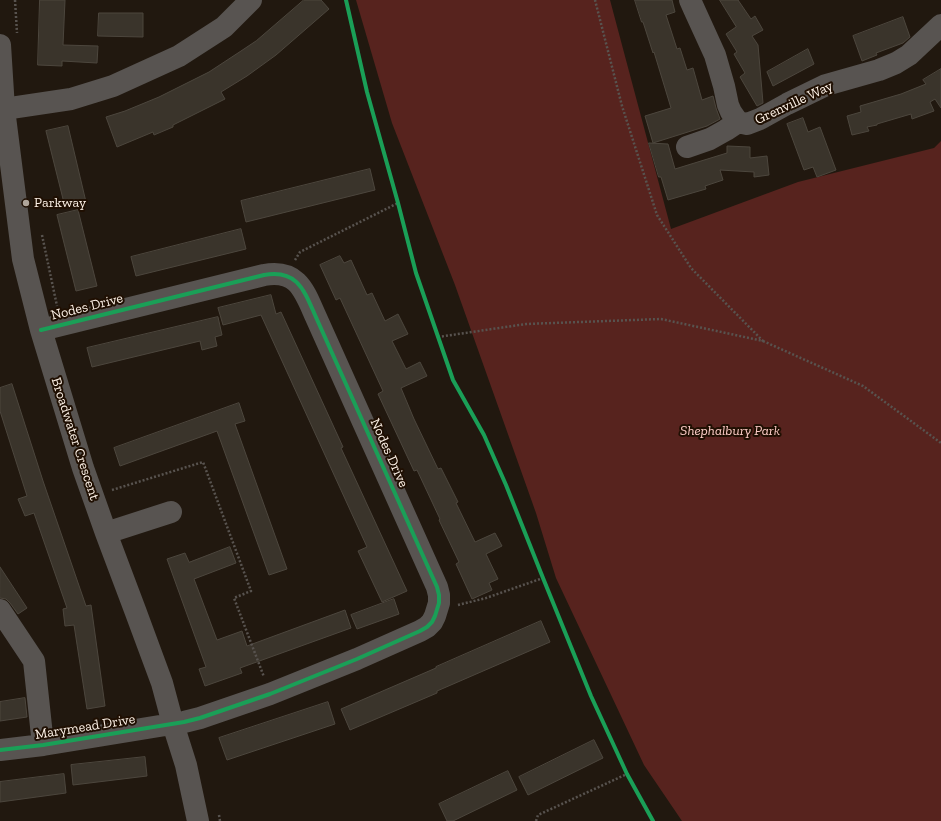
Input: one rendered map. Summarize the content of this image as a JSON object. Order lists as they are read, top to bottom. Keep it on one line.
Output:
{"streets":{"street":["Grenville Way","Nodes Drive","Broadwater Crescent","Marymead Drive"]},"crossings":[["Nodes Drive","Broadwater Crescent"],["Broadwater Crescent","Marymead Drive"]],"parks":["Shephalbury Park"],"places":["Parkway"]}
